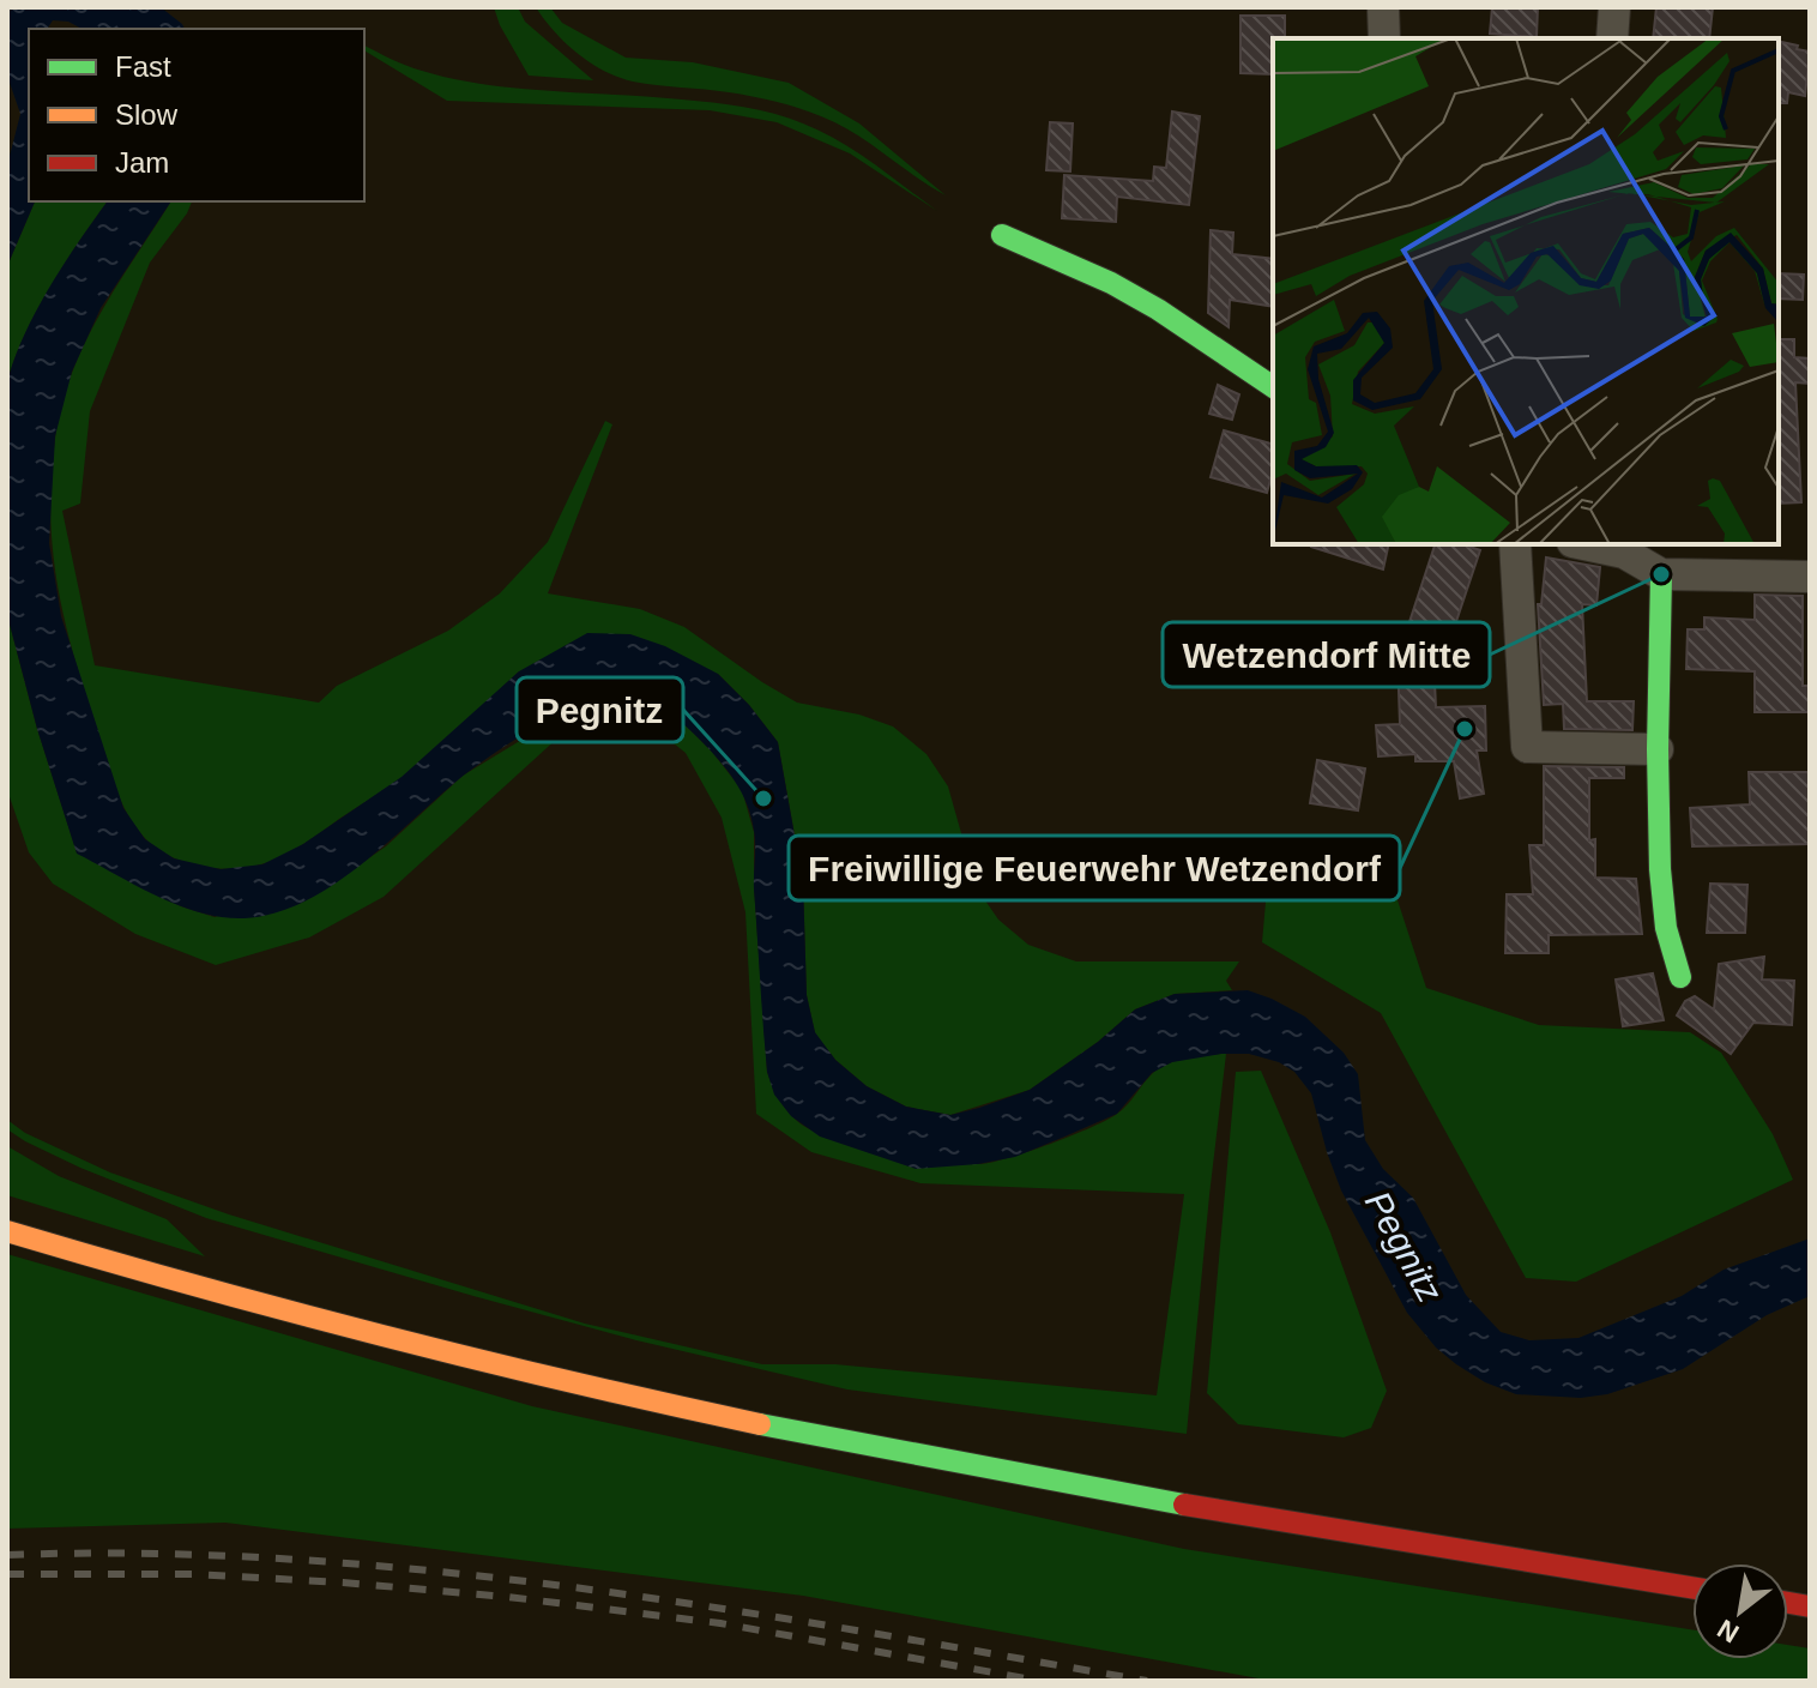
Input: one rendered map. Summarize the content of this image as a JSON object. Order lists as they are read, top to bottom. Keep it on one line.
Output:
{"water":["Pegnitz"],"places":["Wetzendorf Mitte","Freiwillige Feuerwehr Wetzendorf","Pegnitz"],"legend":["Fast","Slow","Jam"],"north":"bottom left"}
